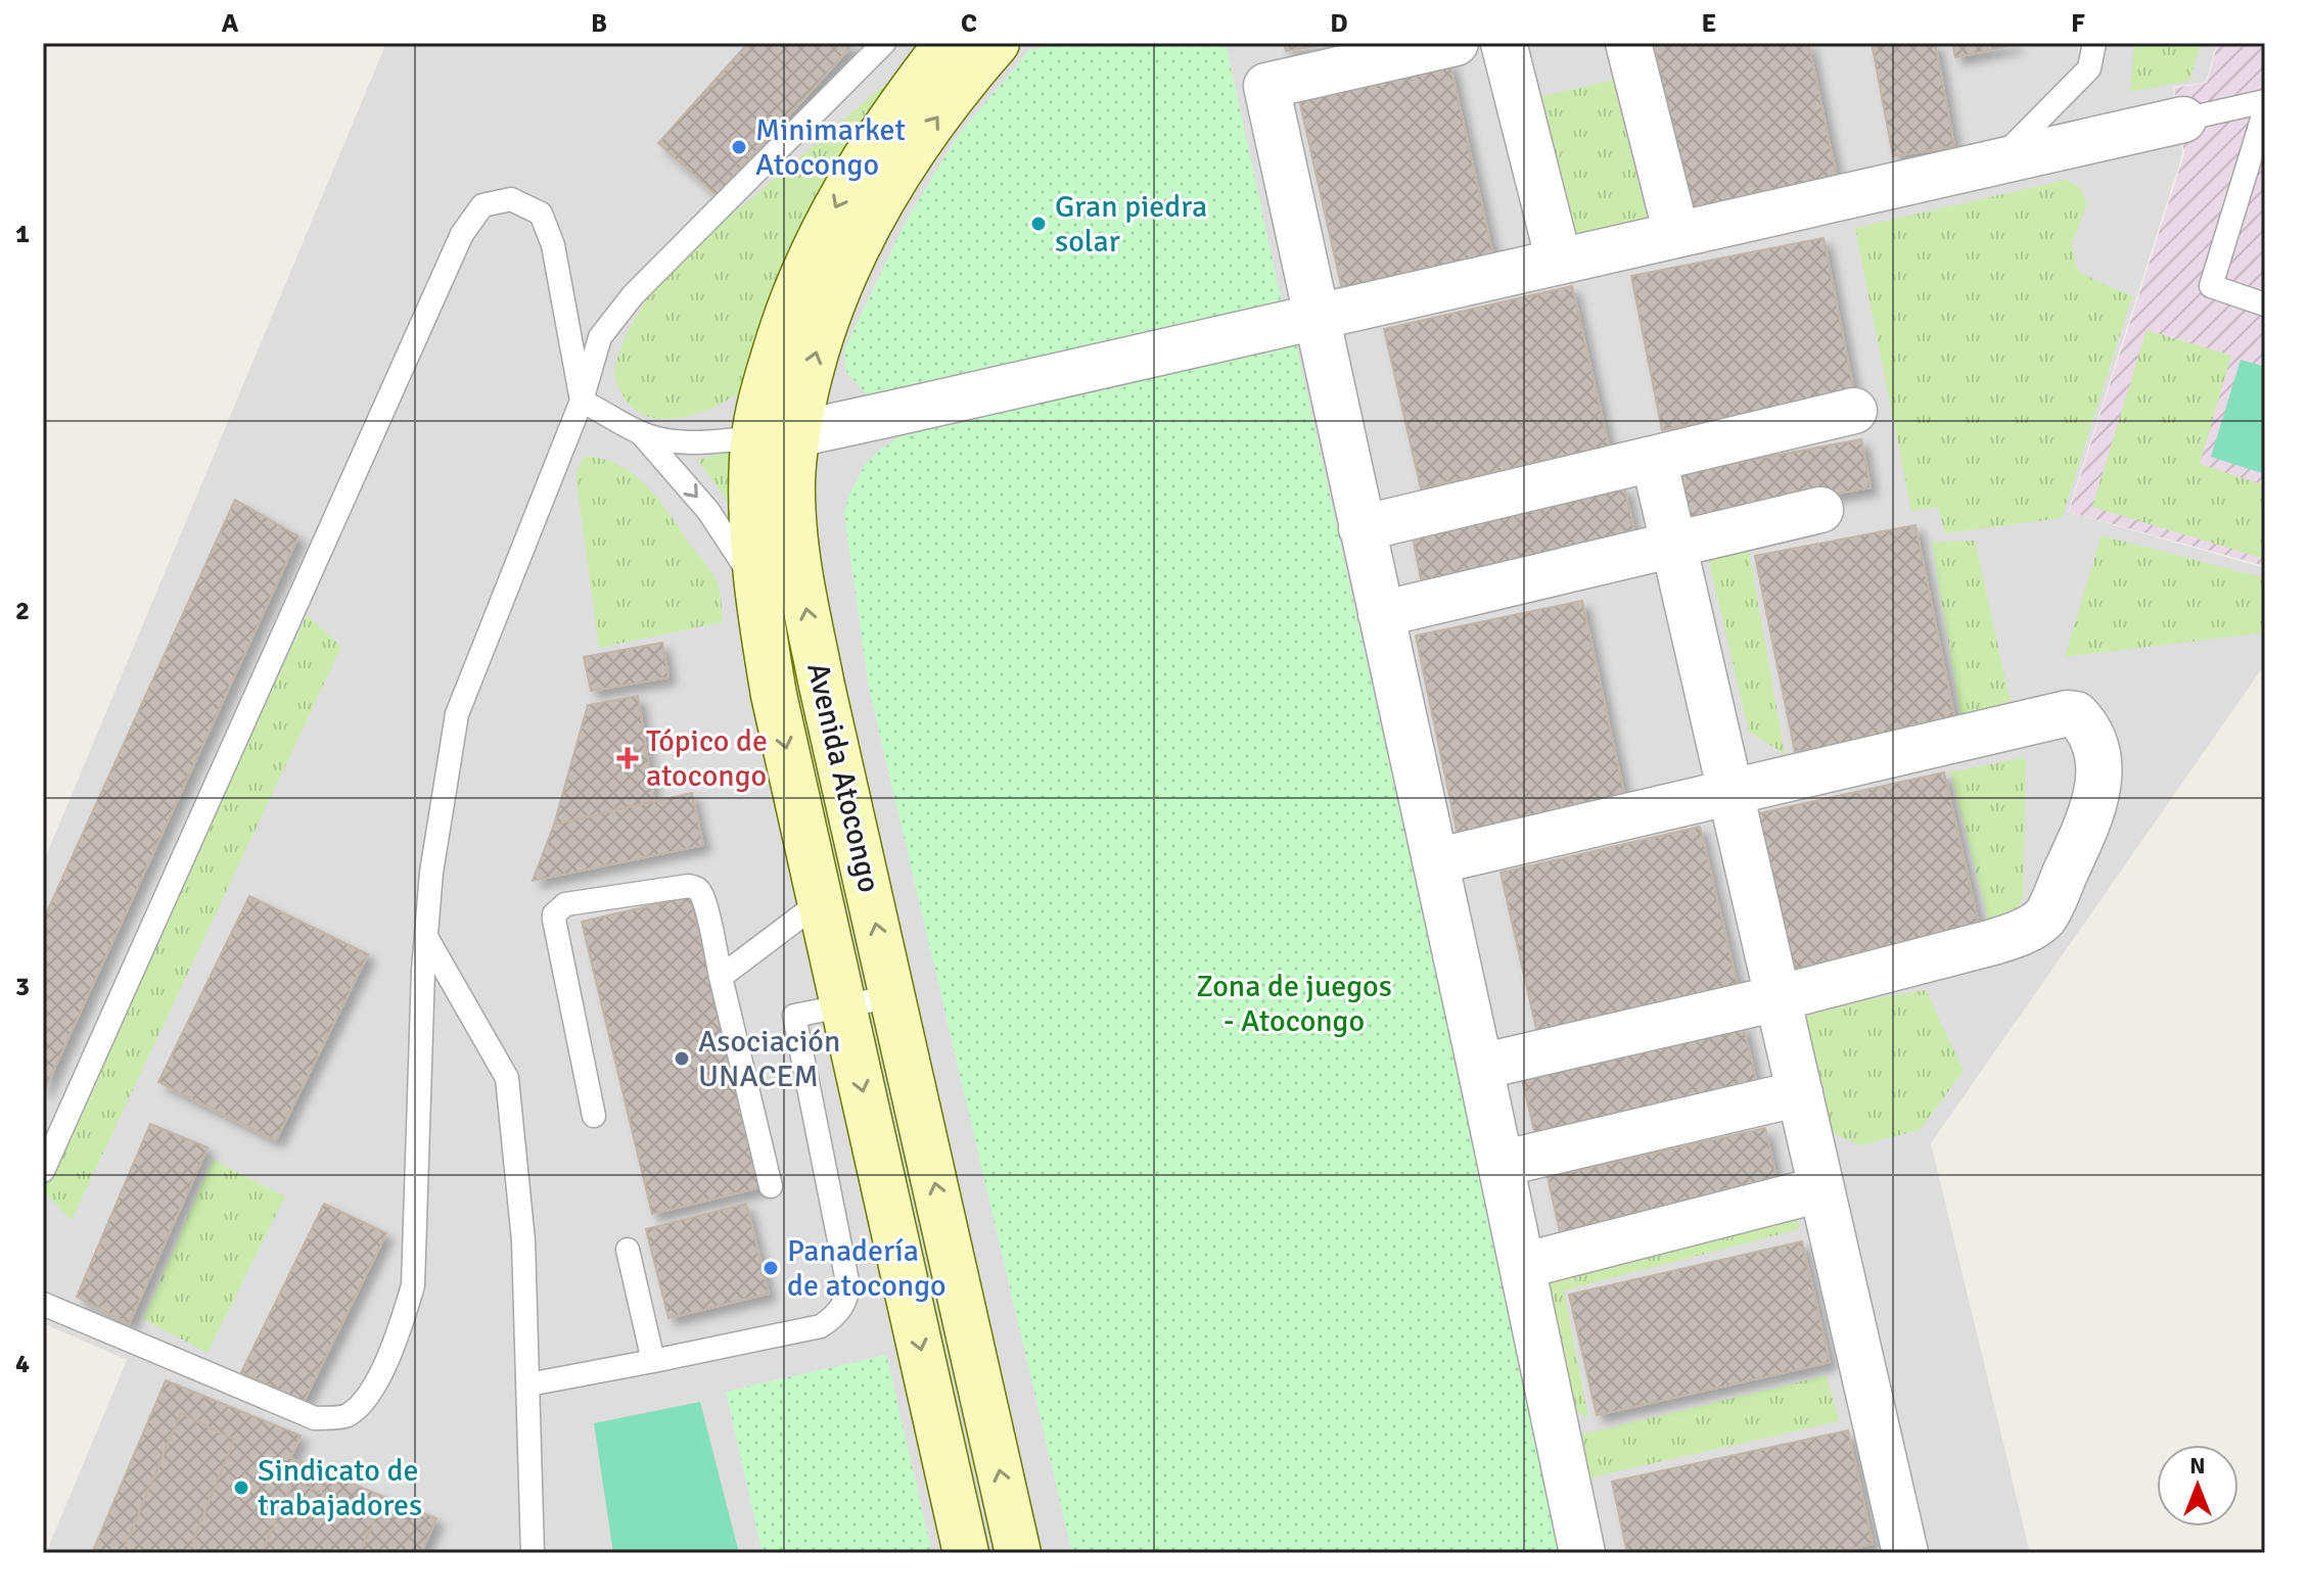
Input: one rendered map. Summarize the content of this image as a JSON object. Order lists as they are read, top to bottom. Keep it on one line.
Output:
{"streets":{"main road":["Avenida Atocongo"]},"parks":["Zona de juegos - Atocongo"],"places":{"other":["Minimarket Atocongo","Gran piedra solar","Asociación UNACEM","Panadería de atocongo","Sindicato de trabajadores"],"health":["Tópico de atocongo"]},"north":"top","grid":{"columns":["A","B","C","D","E","F"],"rows":["1","2","3","4"]}}
